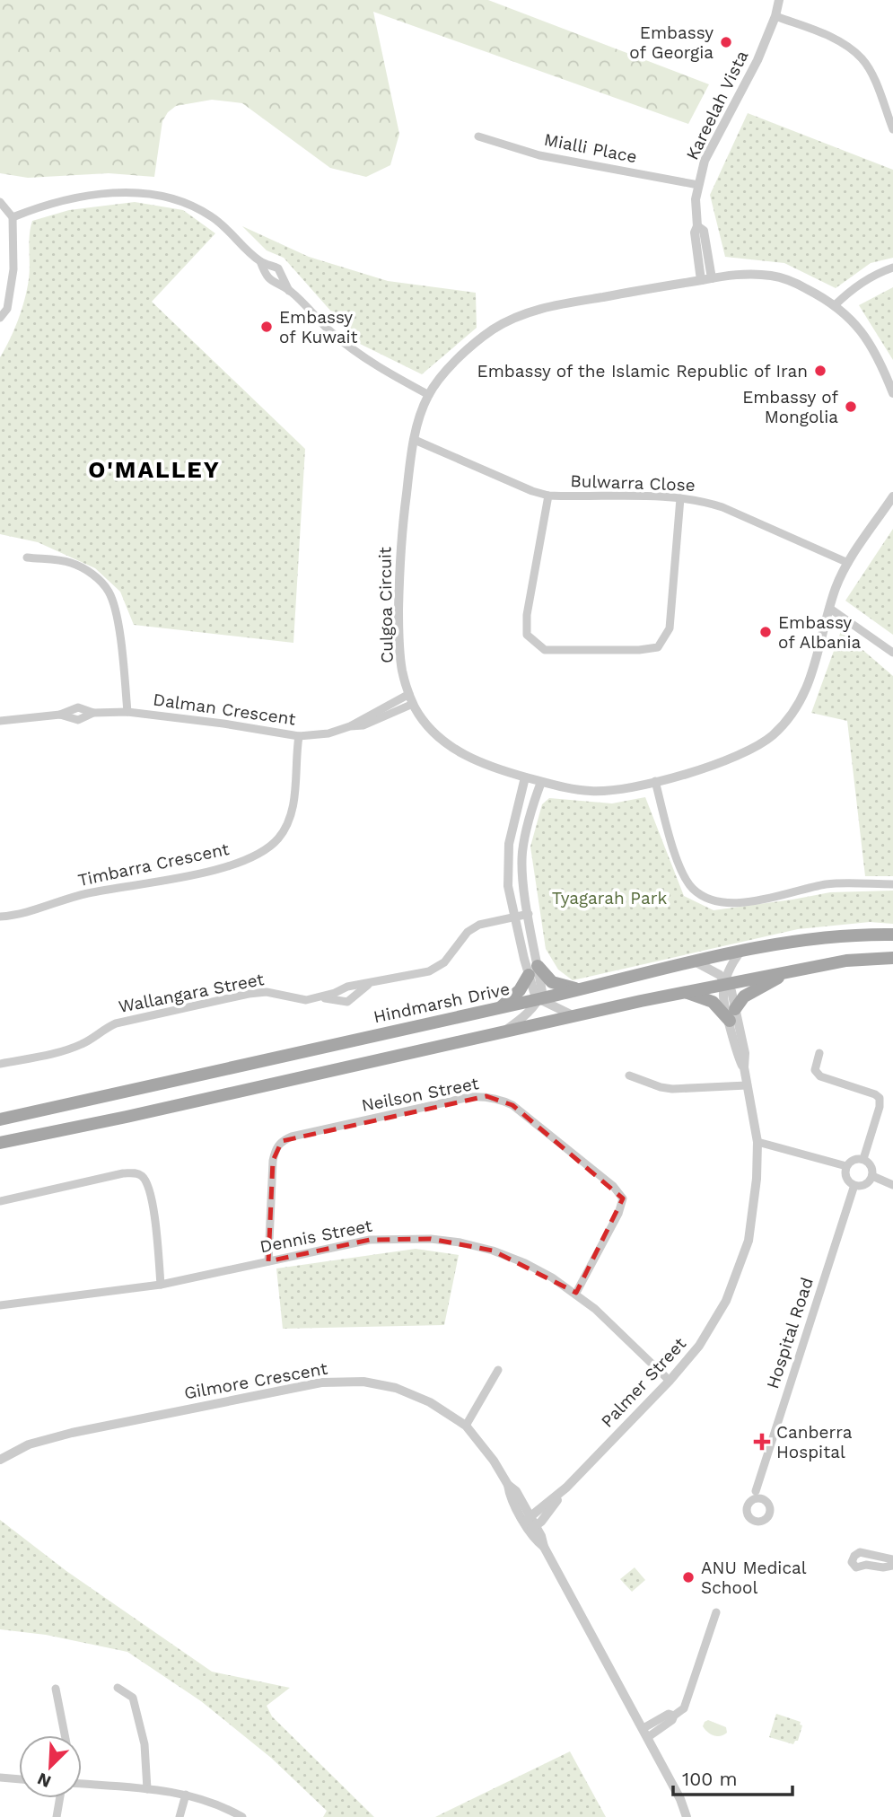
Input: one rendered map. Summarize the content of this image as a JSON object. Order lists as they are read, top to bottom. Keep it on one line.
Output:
{"streets":{"main road":["Hindmarsh Drive"],"street":["Kareelah Vista","Mialli Place","Bulwarra Close","Culgoa Circuit","Dalman Crescent","Timbarra Crescent","Wallangara Street","Neilson Street","Dennis Street","Hospital Road","Gilmore Crescent","Palmer Street"]},"crossings":[["Kareelah Vista","Mialli Place"],["Kareelah Vista","Culgoa Circuit"],["Bulwarra Close","Culgoa Circuit"],["Culgoa Circuit","Dalman Crescent"],["Dalman Crescent","Timbarra Crescent"],["Neilson Street","Dennis Street"],["Dennis Street","Palmer Street"],["Gilmore Crescent","Palmer Street"]],"districts":["O'MALLEY"],"parks":["Tyagarah Park"],"places":{"other":["Embassy of Georgia","Embassy of Kuwait","Embassy of the Islamic Republic of Iran","Embassy of Mongolia","Embassy of Albania","ANU Medical School"],"health":["Canberra Hospital"]},"scale_bar":"100 m","north":"bottom left"}
